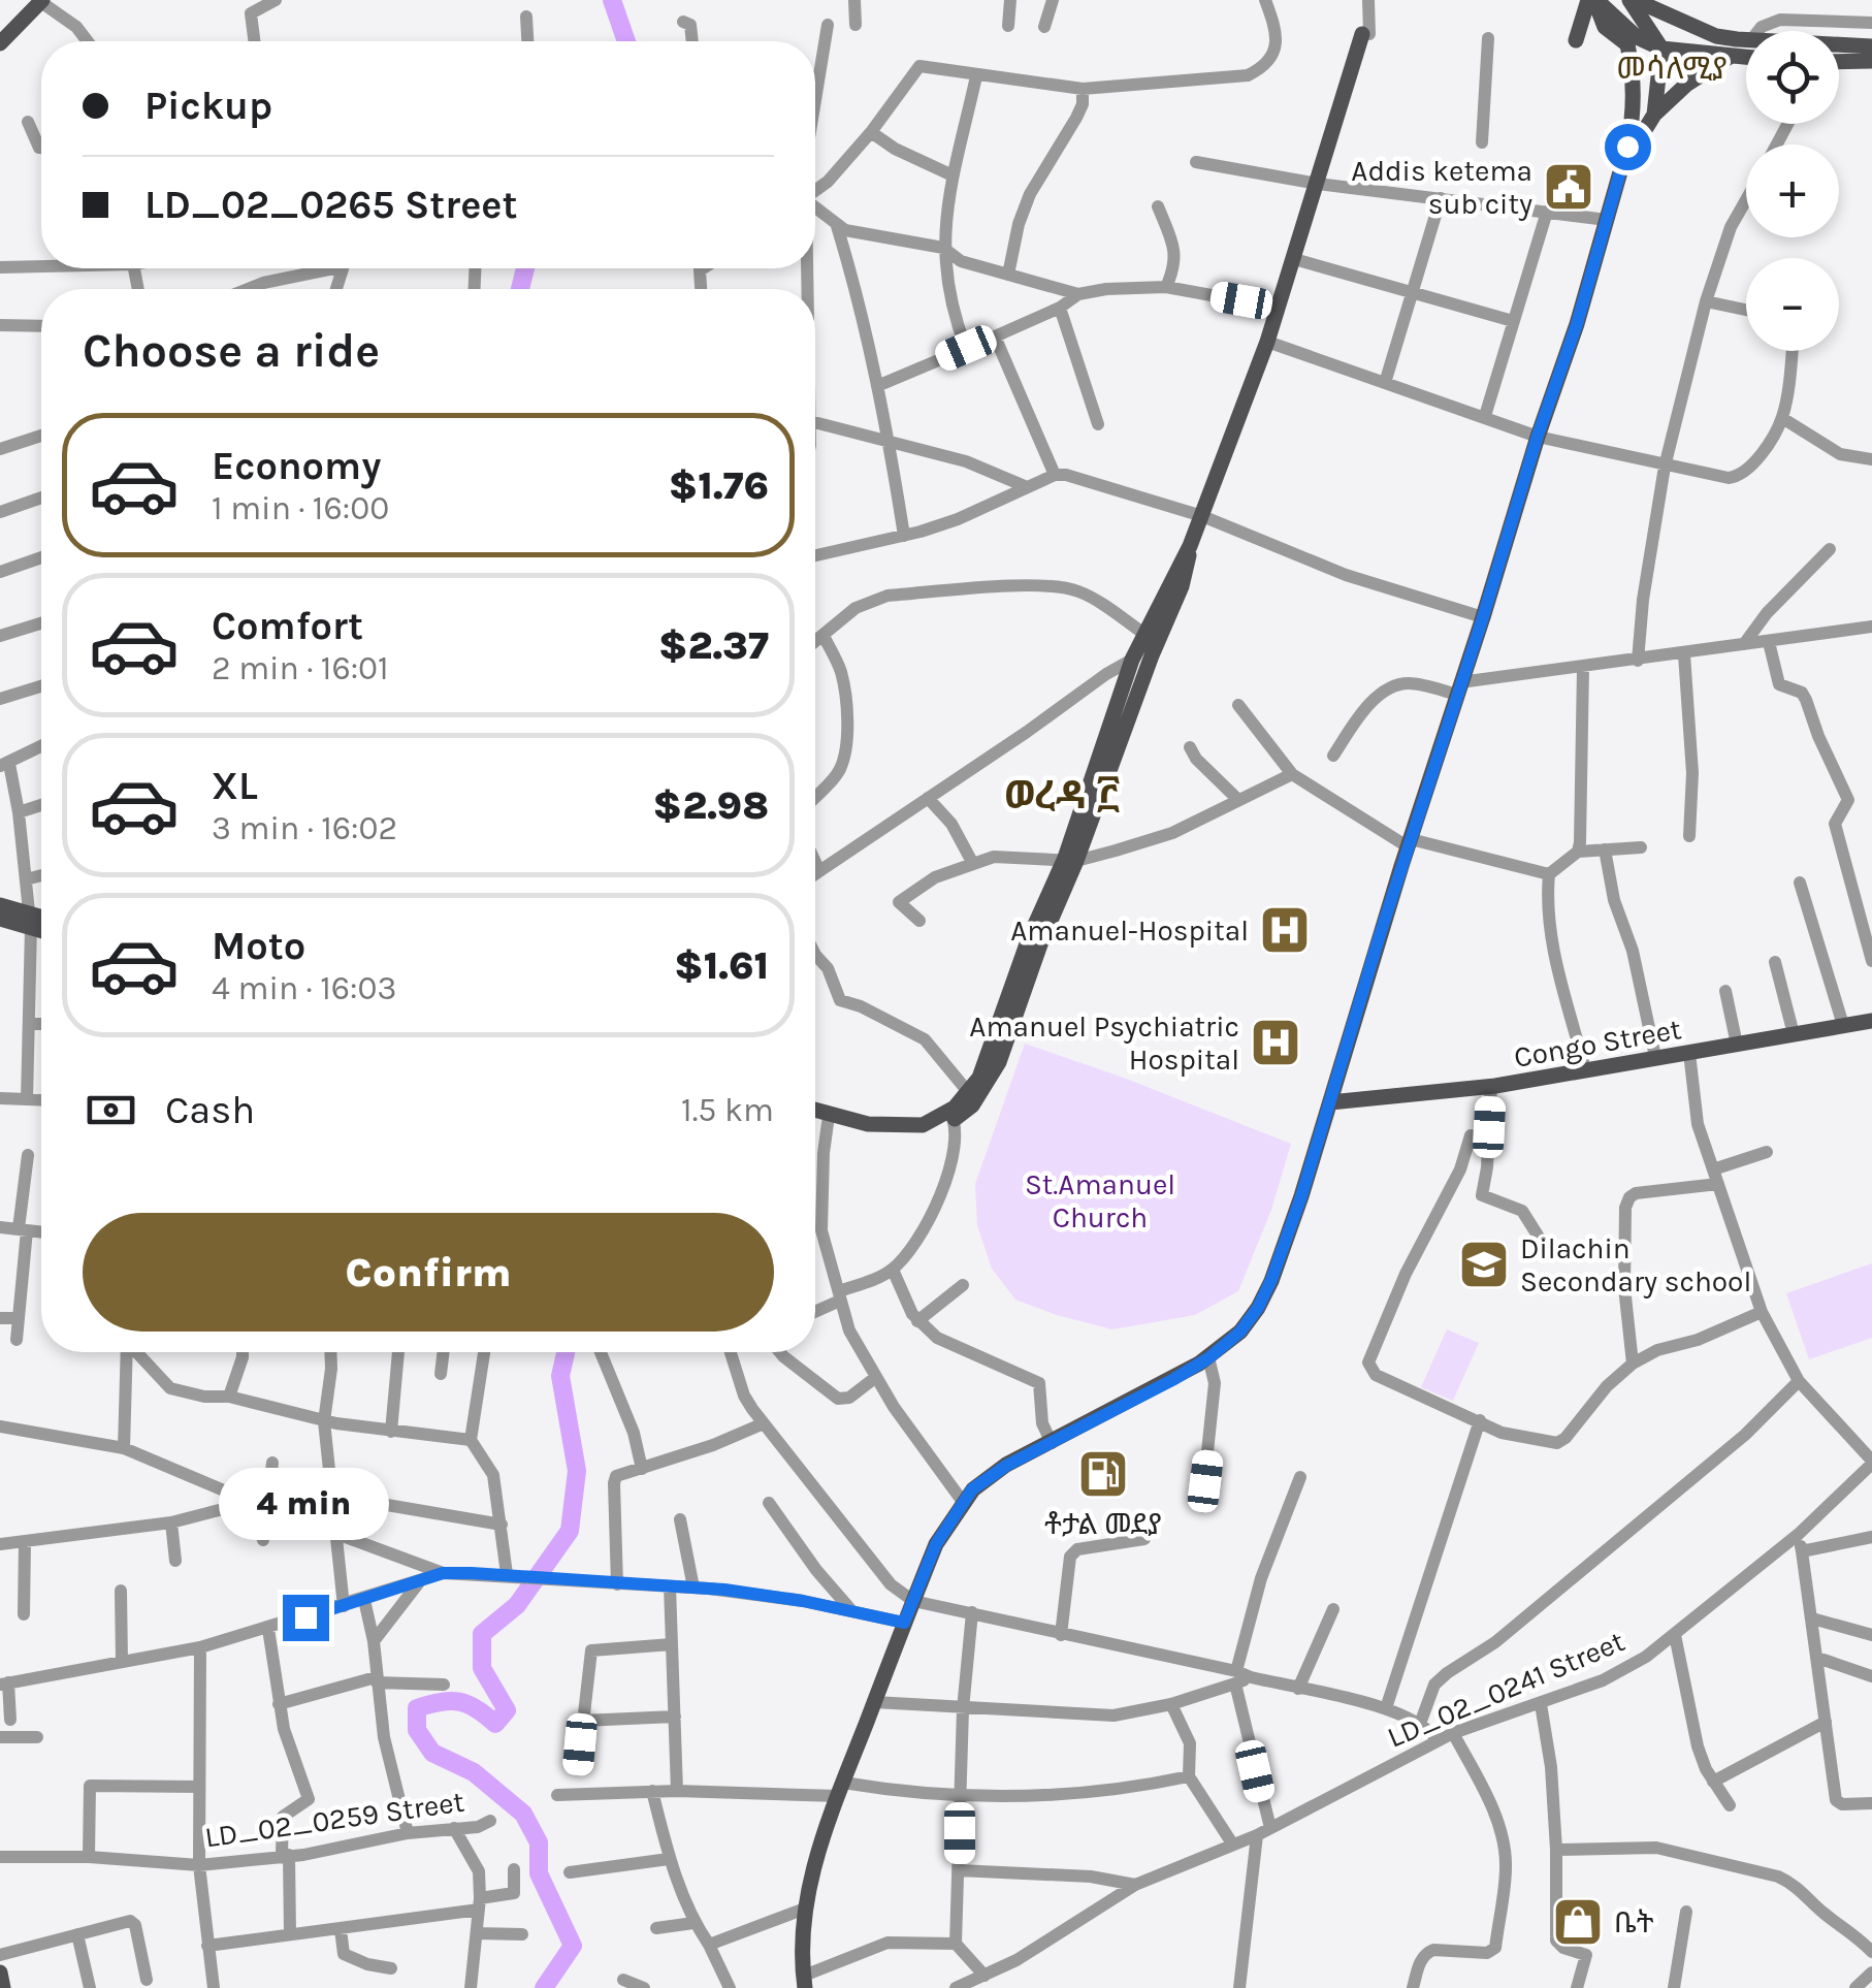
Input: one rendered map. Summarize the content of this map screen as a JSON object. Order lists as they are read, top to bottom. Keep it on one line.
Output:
{"streets":{"main road":["Congo Street"],"street":["LD_02_0241 Street","LD_02_0259 Street"]},"districts":["መሳለሚያ","ወረዳ ፫"],"parks":["St.Amanuel Church"],"places":{"public building":["Addis ketema sub city"],"hospital":["Amanuel-Hospital","Amanuel Psychiatric Hospital"],"school or university":["Dilachin Secondary school"],"fuel station":["ቶታል መደያ"],"shop":["ቤት"]},"page":{"map_buttons":["+","−"],"banner":["Pickup","LD_02_0265 Street"],"heading":"Choose a ride","list":[{"name":"Economy","note":"1 min · 16:00","value":"$1.76"},{"name":"Comfort","note":"2 min · 16:01","value":"$2.37"},{"name":"XL","note":"3 min · 16:02","value":"$2.98"},{"name":"Moto","note":"4 min · 16:03","value":"$1.61"}],"pay":["Cash","1.5 km"],"buttons":"Confirm","bubble":"4 min"}}
